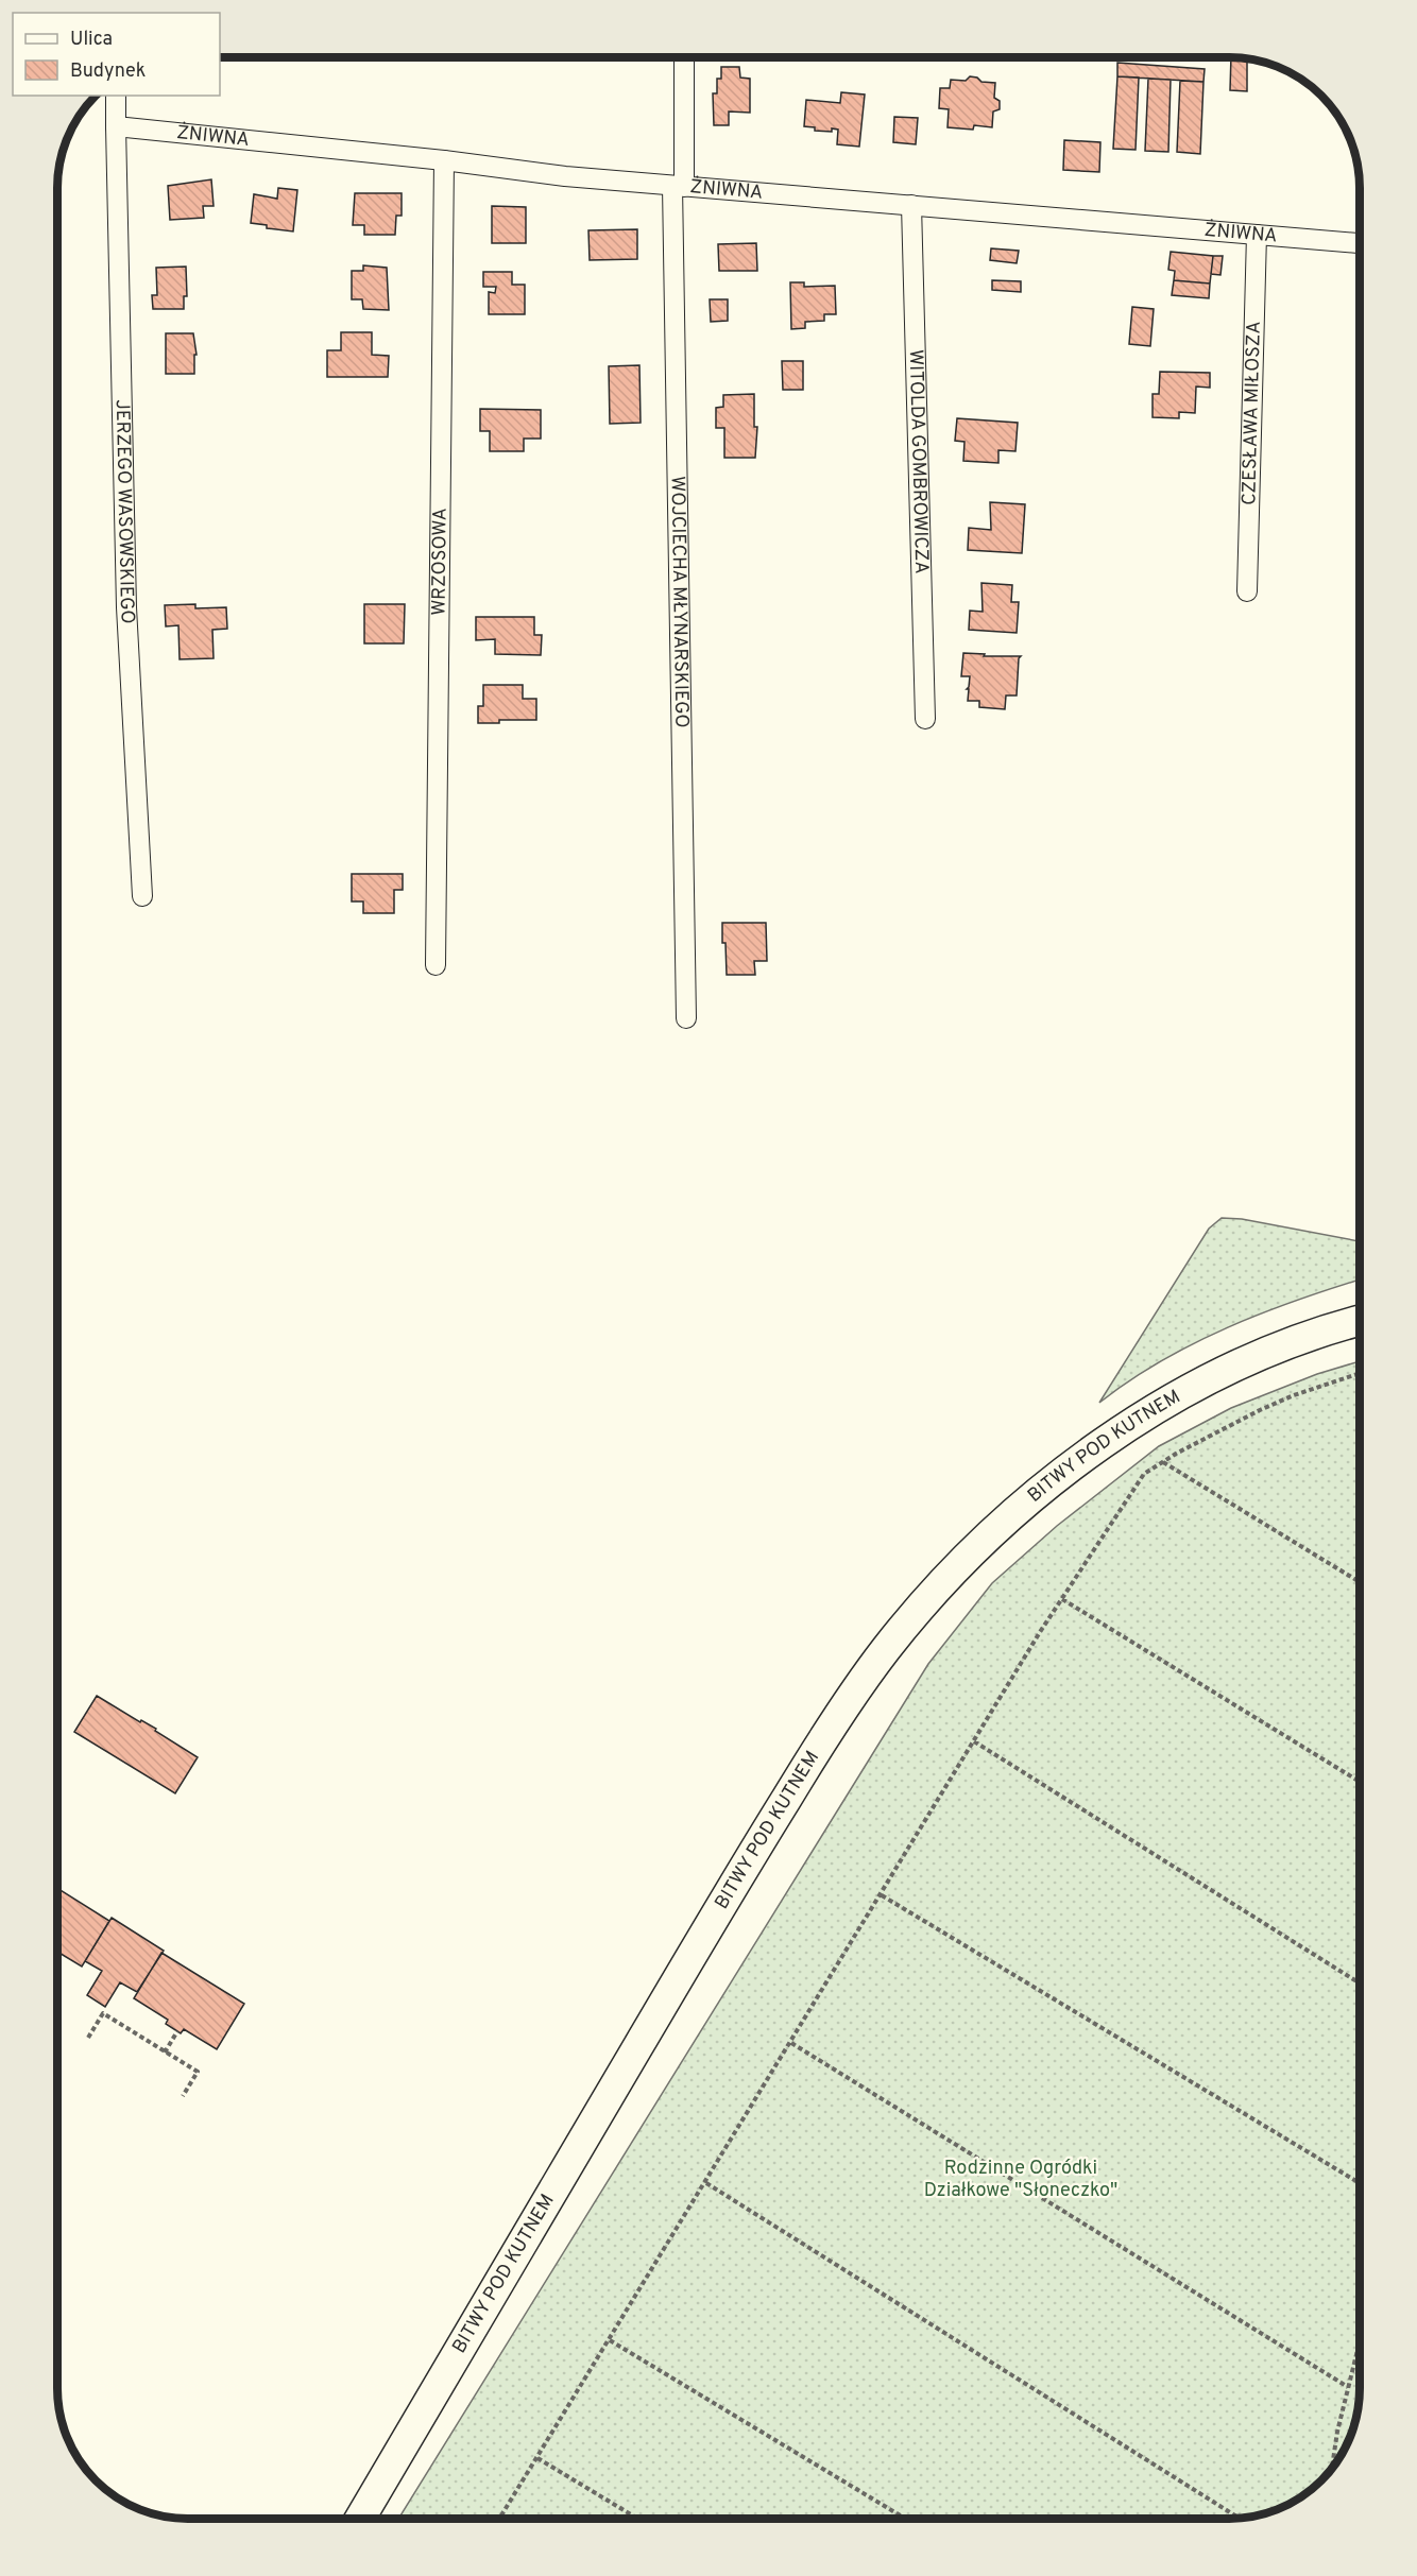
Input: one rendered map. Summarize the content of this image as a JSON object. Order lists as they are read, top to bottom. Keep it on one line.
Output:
{"streets":{"main road":["BITWY POD KUTNEM"],"street":["ŻNIWNA","CZESŁAWA MIŁOSZA","WITOLDA GOMBROWICZA","JERZEGO WASOWSKIEGO","WRZOSOWA","WOJCIECHA MŁYNARSKIEGO"]},"crossings":[["ŻNIWNA","CZESŁAWA MIŁOSZA"],["ŻNIWNA","WITOLDA GOMBROWICZA"],["ŻNIWNA","JERZEGO WASOWSKIEGO"],["ŻNIWNA","WRZOSOWA"],["ŻNIWNA","WOJCIECHA MŁYNARSKIEGO"]],"parks":["Rodzinne Ogródki Działkowe \"Słoneczko\""],"legend":["Ulica","Budynek"]}
